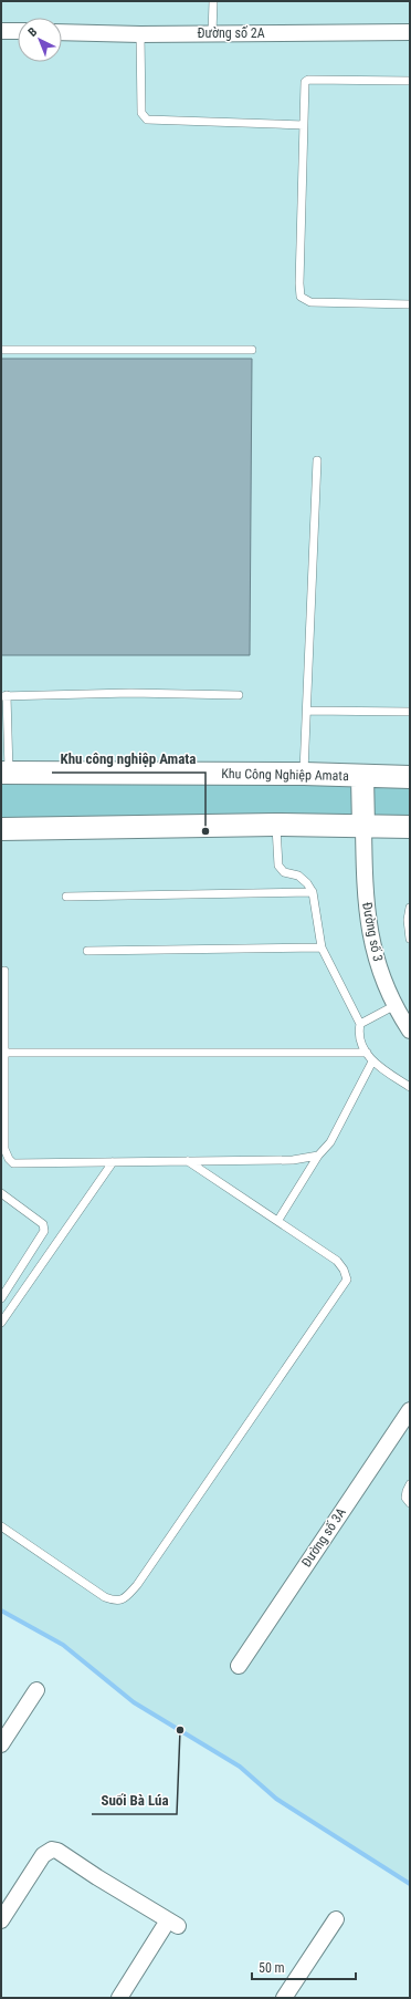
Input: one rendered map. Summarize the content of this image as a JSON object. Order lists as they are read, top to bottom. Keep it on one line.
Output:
{"streets":{"street":["Đường số 2A","Khu Công Nghiệp Amata","Đường số 3","Đường số 3A"]},"places":["Khu công nghiệp Amata","Suối Bà Lúa"],"scale_bar":"50 m","north":"top left"}
